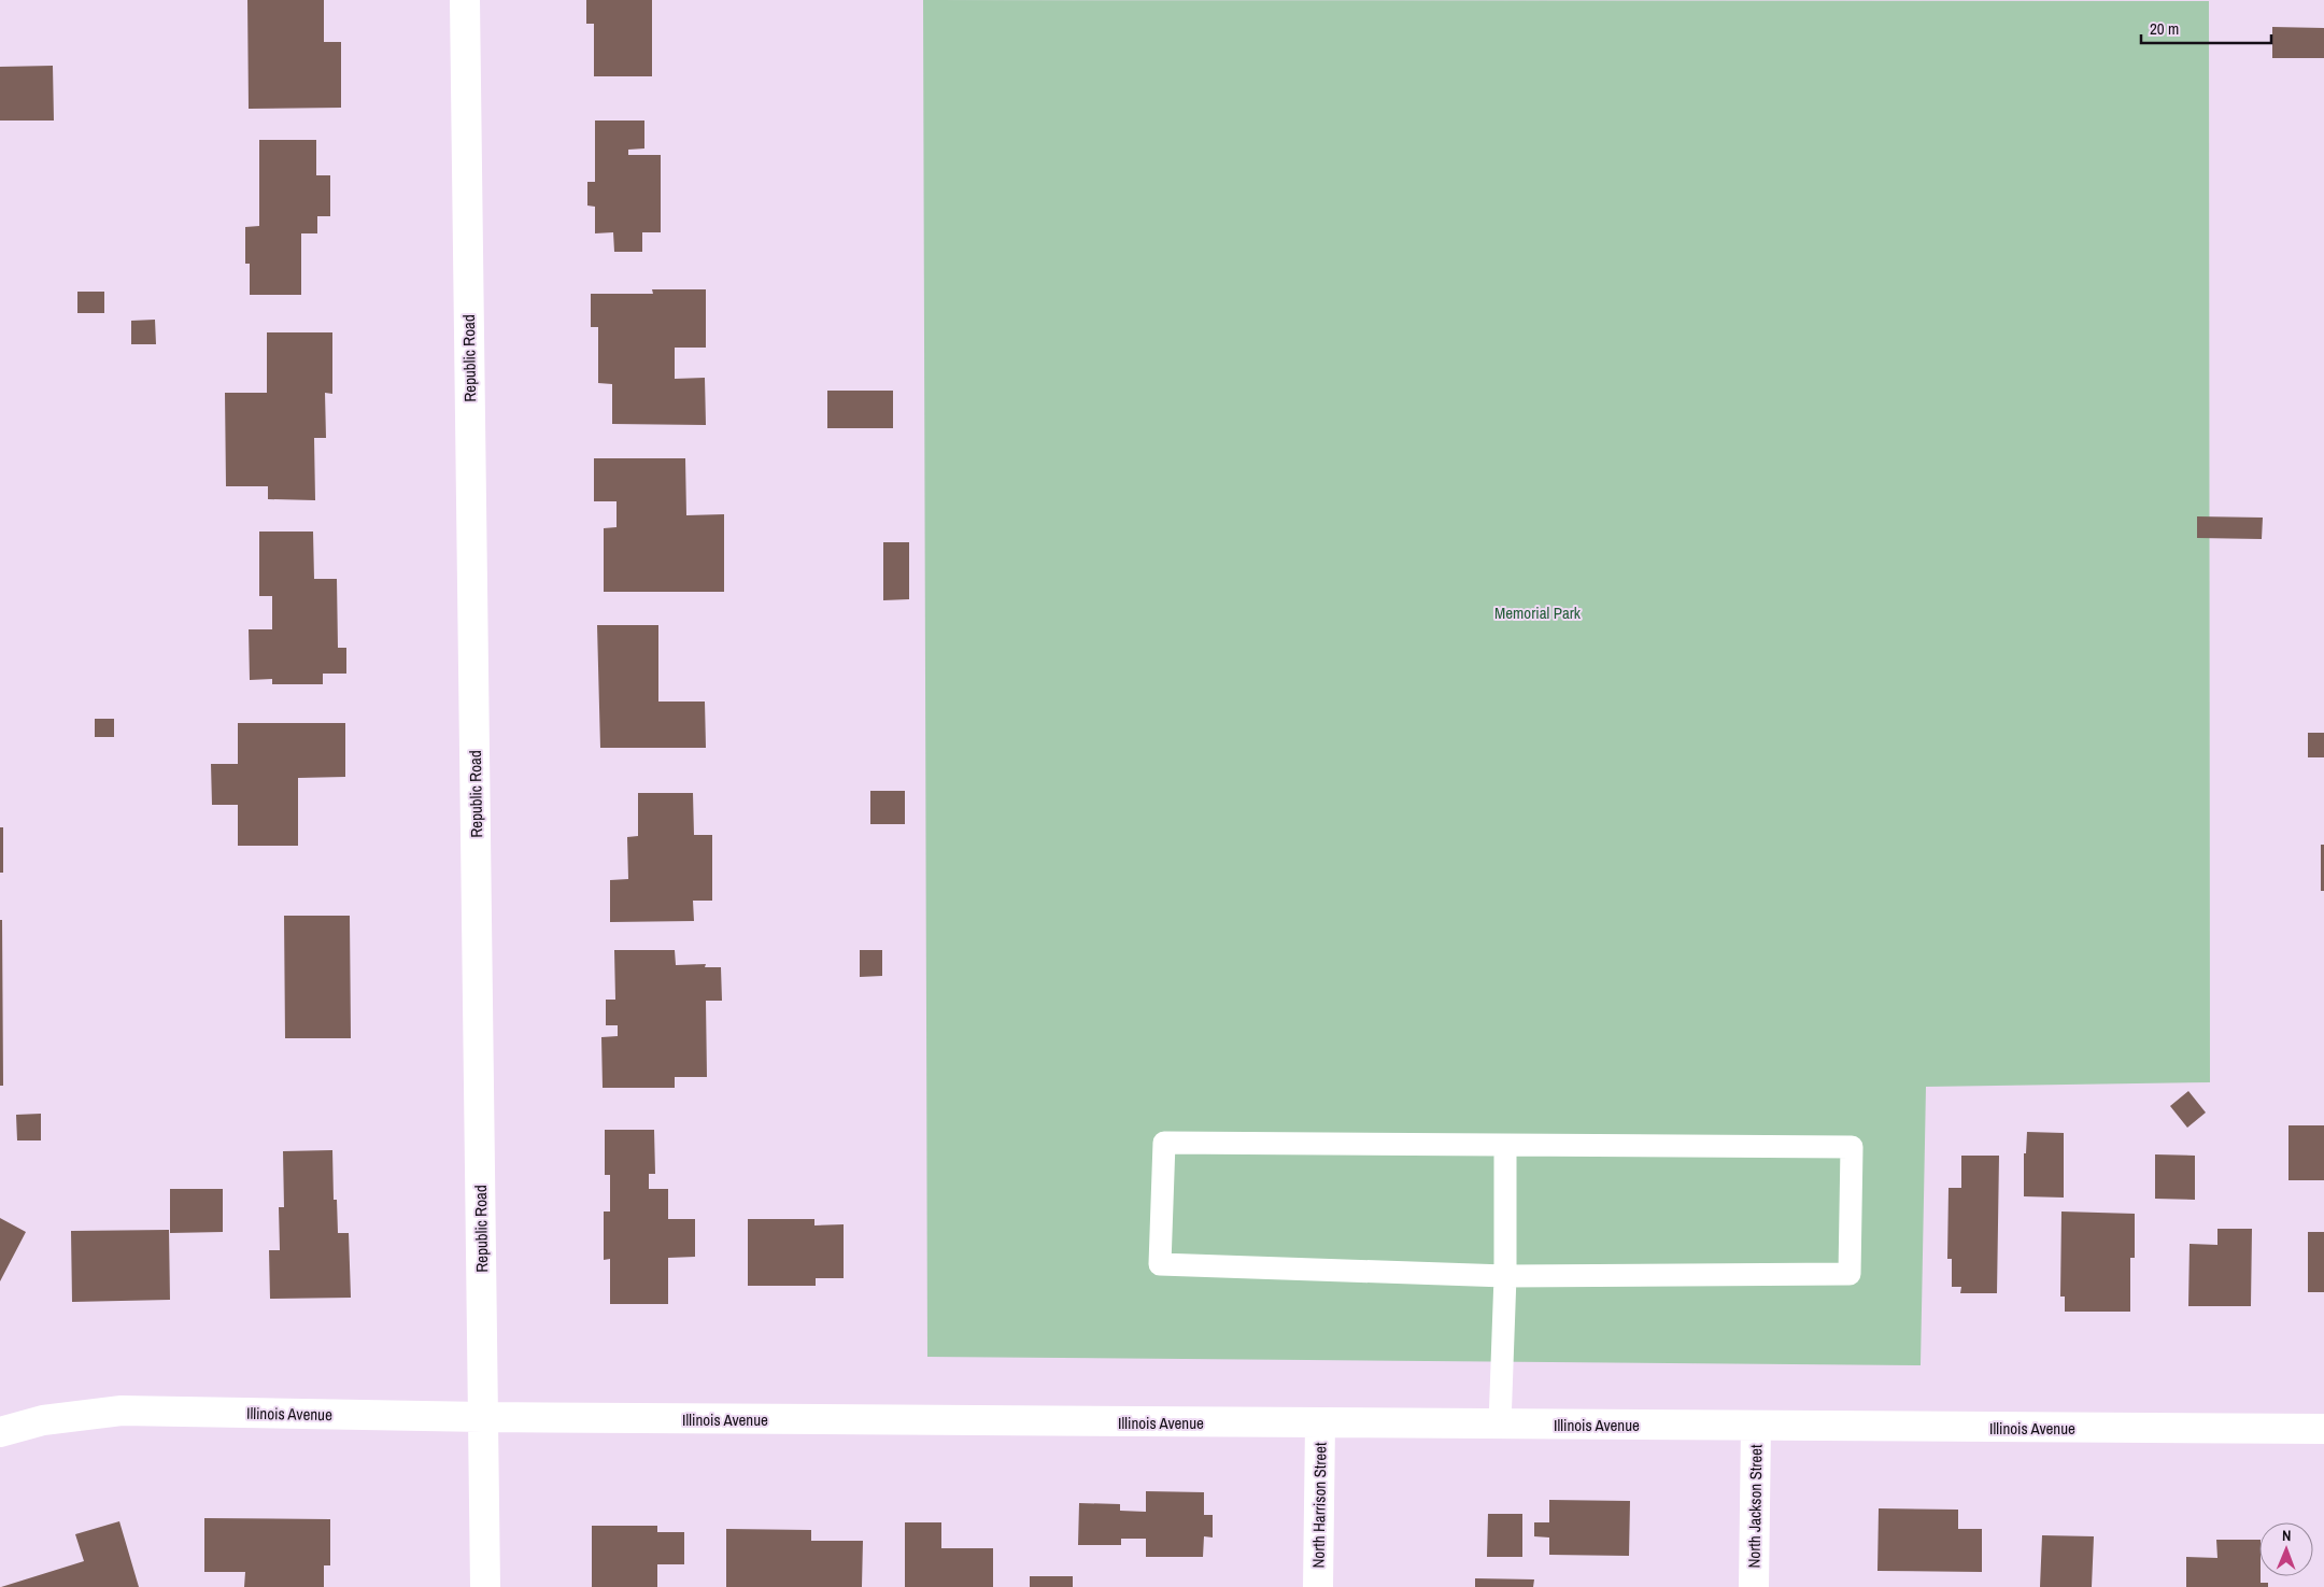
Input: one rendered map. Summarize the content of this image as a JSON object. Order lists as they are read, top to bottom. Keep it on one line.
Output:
{"streets":{"street":["Republic Road","Illinois Avenue","North Harrison Street","North Jackson Street"]},"crossings":[["Republic Road","Illinois Avenue"],["Illinois Avenue","North Harrison Street"],["Illinois Avenue","North Jackson Street"]],"parks":["Memorial Park"],"scale_bar":"20 m","north":"top"}
